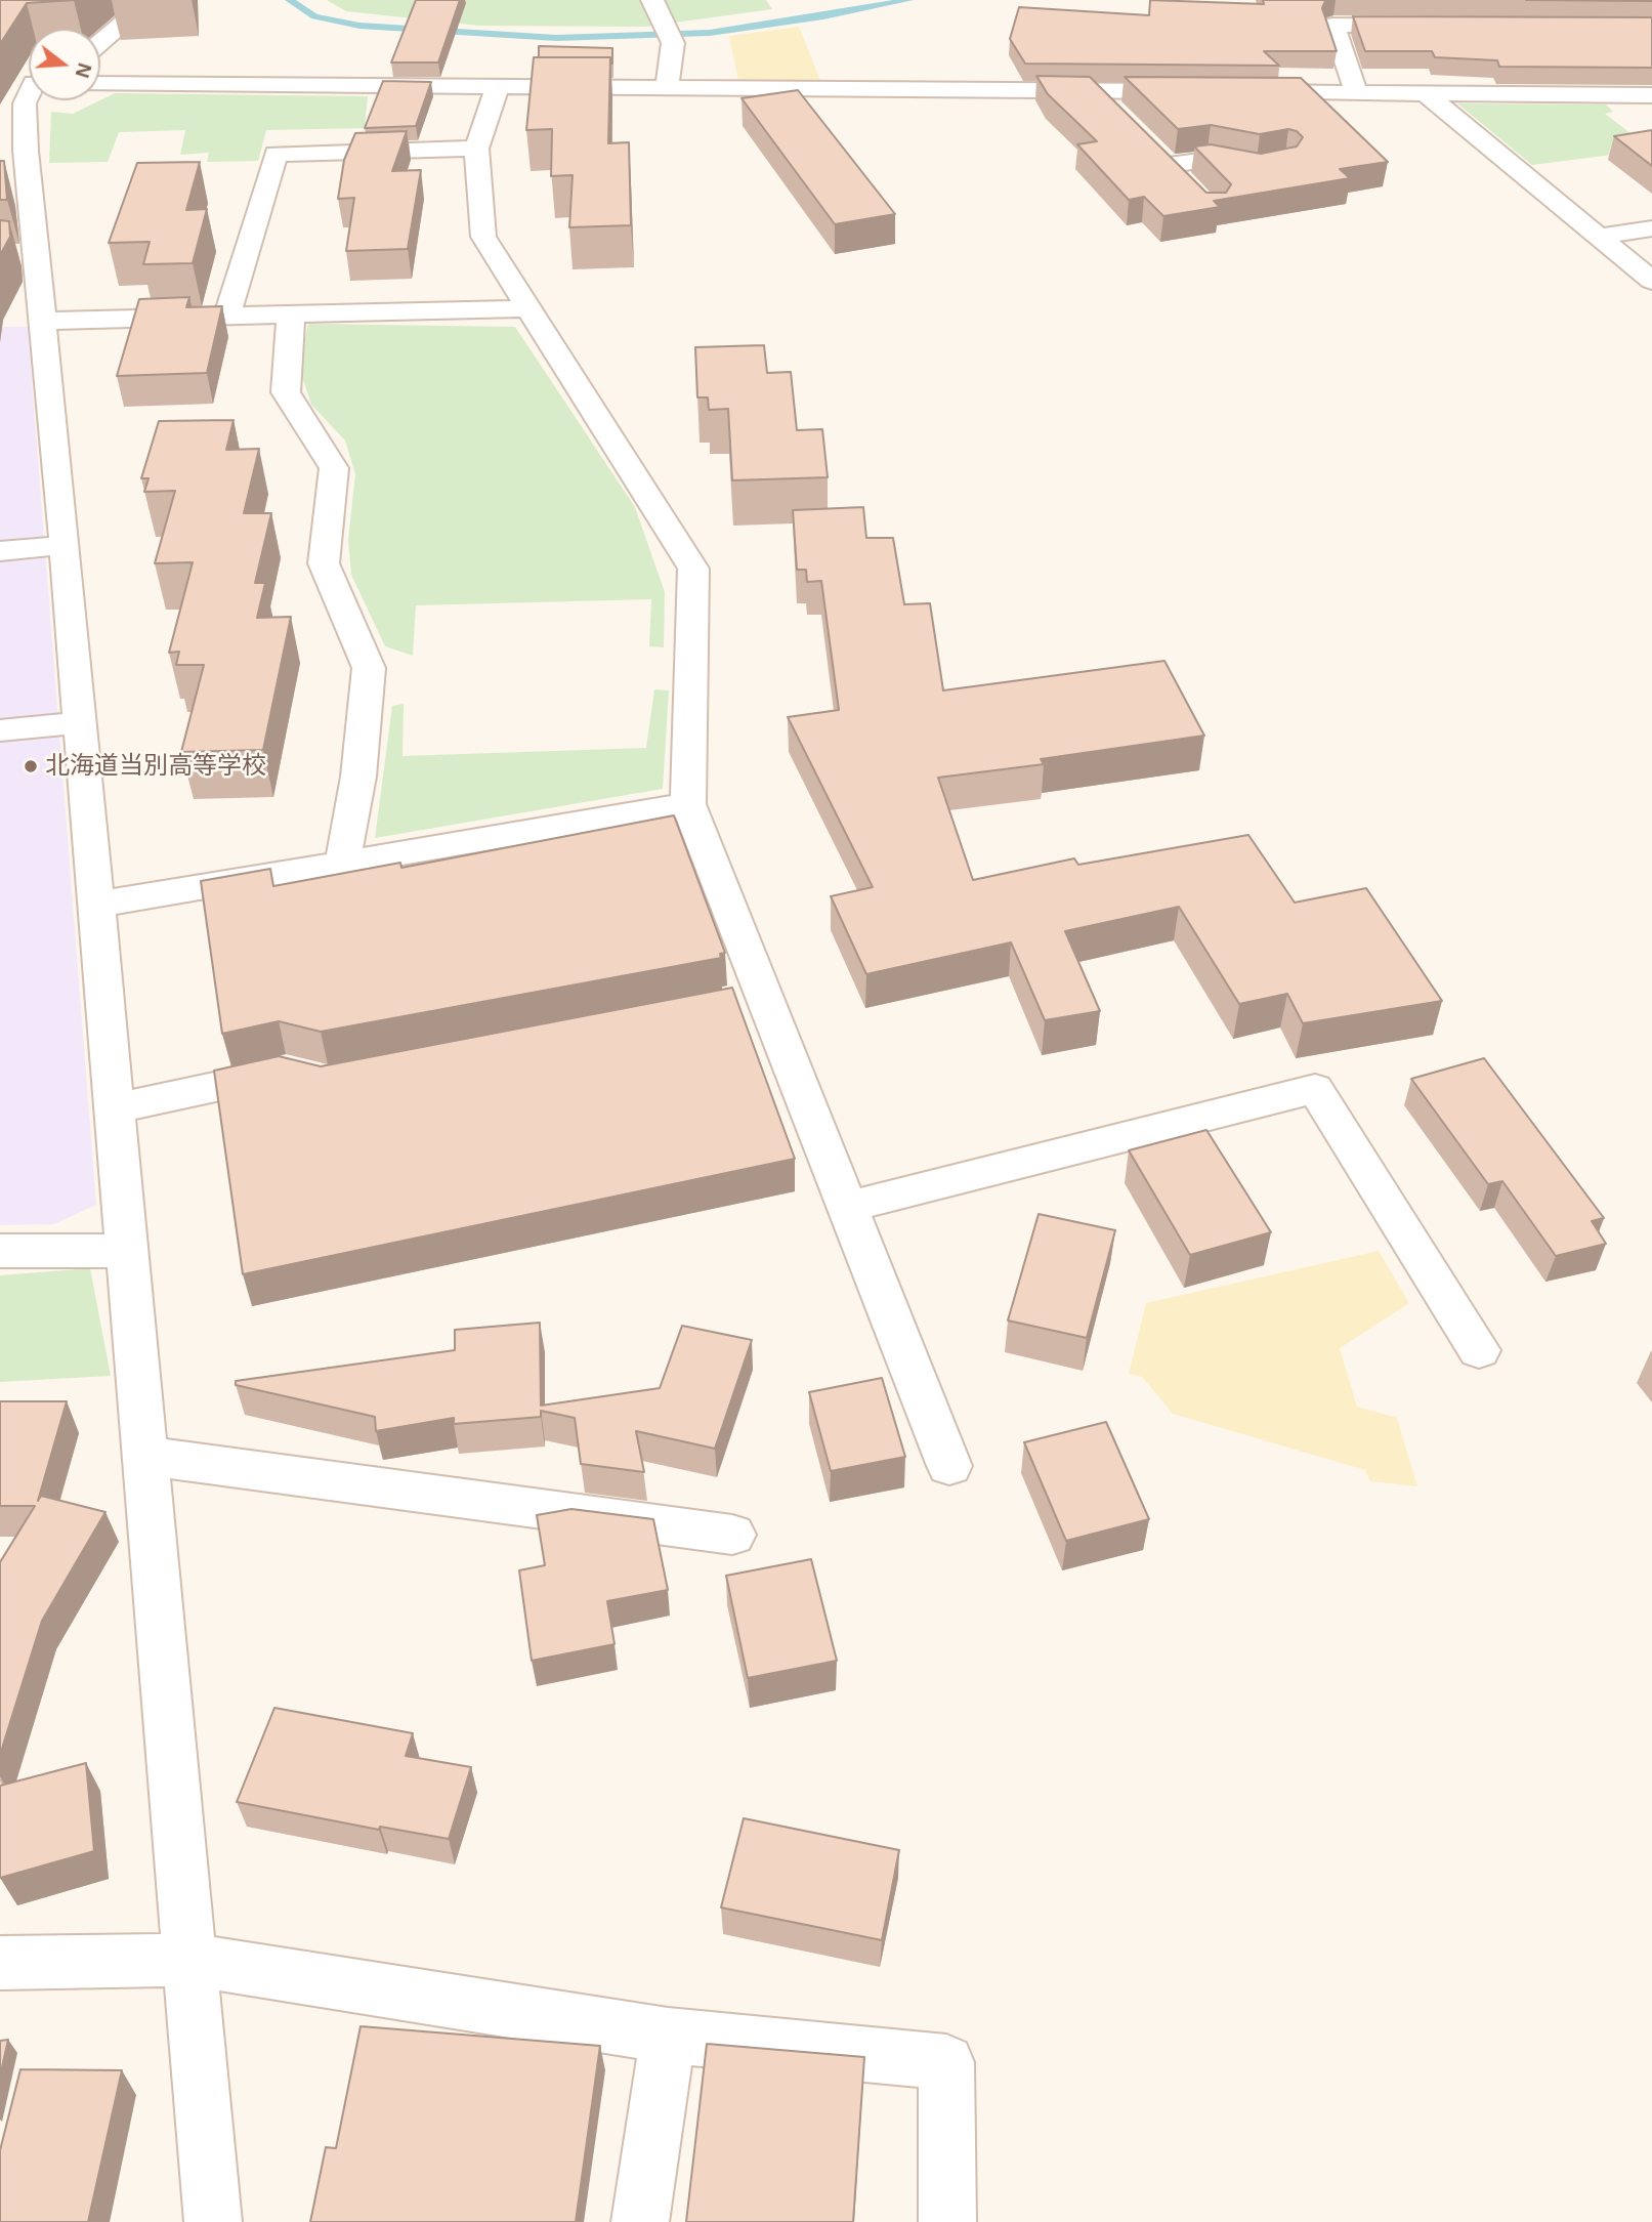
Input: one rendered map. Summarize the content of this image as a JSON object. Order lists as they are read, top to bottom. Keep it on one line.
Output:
{"places":["北海道当別高等学校"],"north":"right"}
